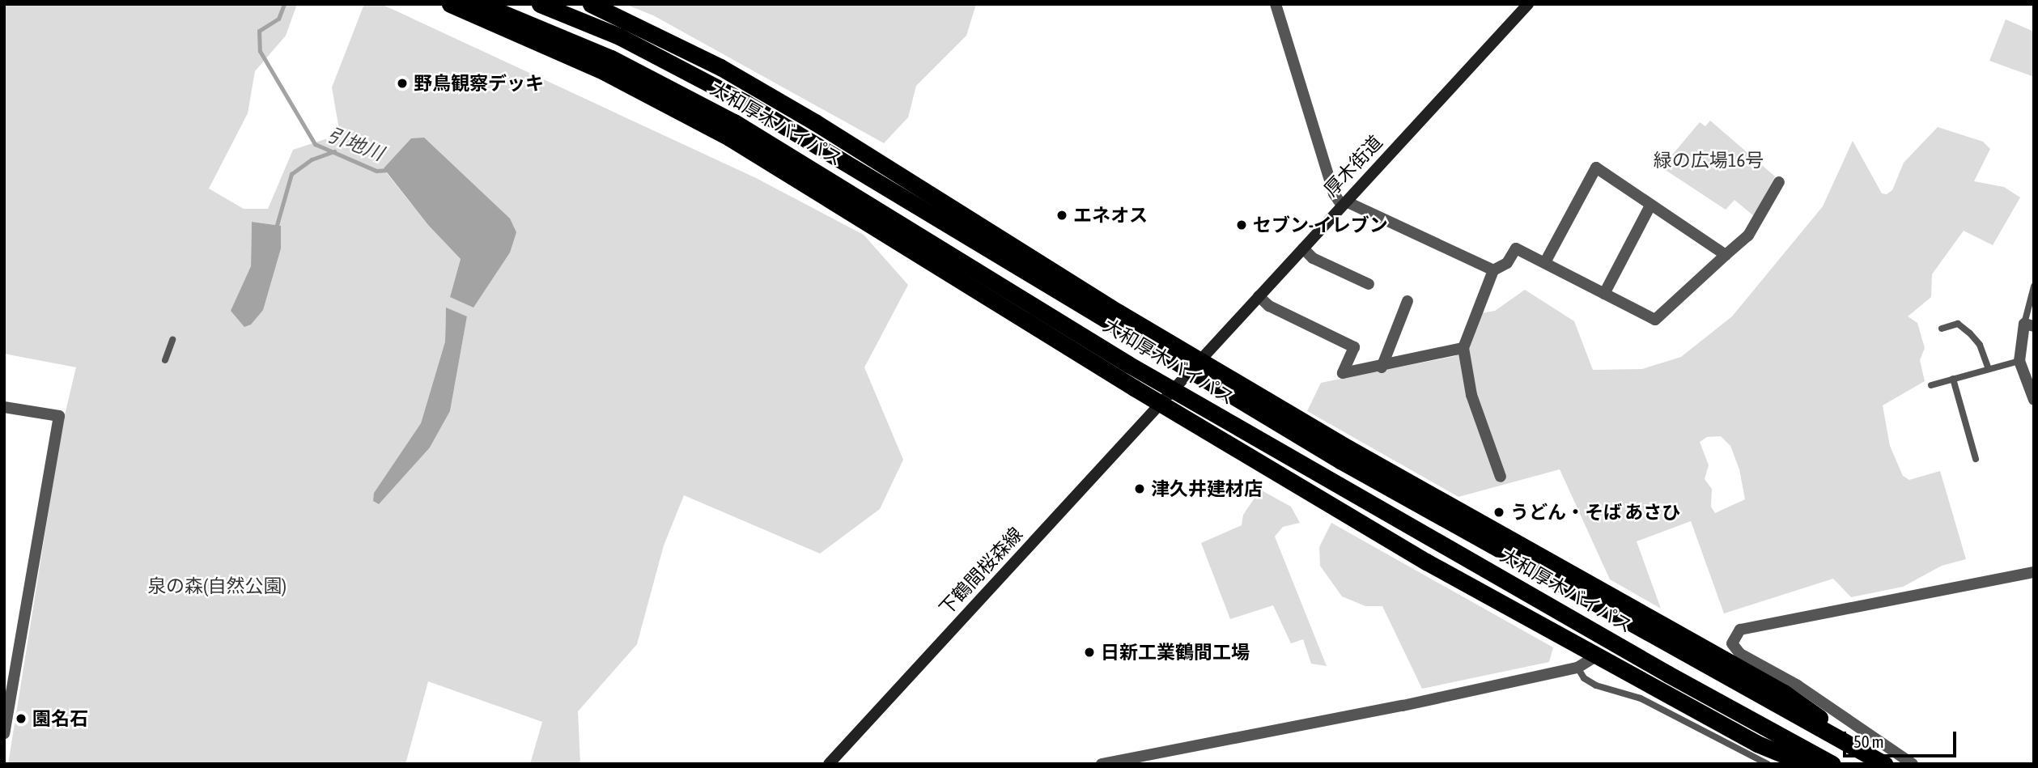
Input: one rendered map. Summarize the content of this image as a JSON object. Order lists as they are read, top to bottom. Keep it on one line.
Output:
{"streets":{"highway":["大和厚木バイパス"],"street":["厚木街道","下鶴間桜森線"]},"crossings":[["厚木街道","下鶴間桜森線"]],"water":["引地川"],"parks":["緑の広場16号","泉の森(自然公園)"],"places":["野鳥観察デッキ","エネオス","セブン-イレブン","津久井建材店","うどん・そば あさひ","日新工業鶴間工場","園名石"],"scale_bar":"50 m"}
